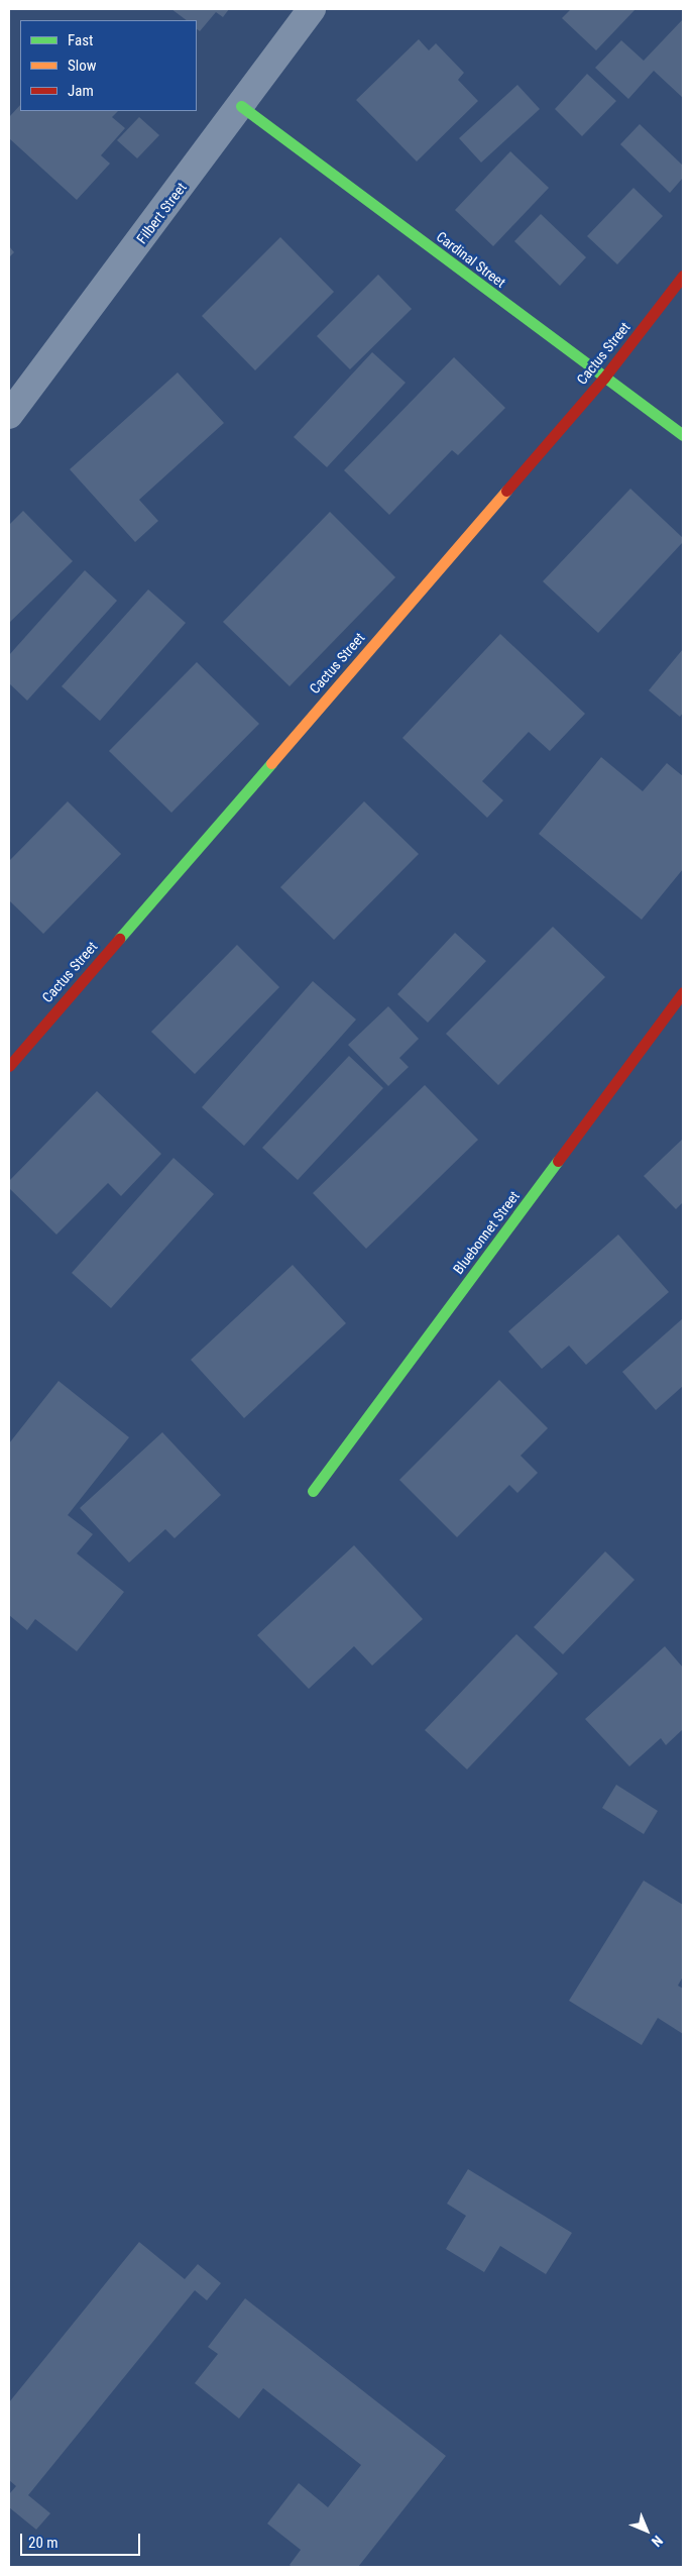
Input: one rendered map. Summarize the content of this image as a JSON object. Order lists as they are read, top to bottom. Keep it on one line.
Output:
{"streets":{"street":["Filbert Street","Cardinal Street","Cactus Street","Bluebonnet Street"]},"crossings":[["Filbert Street","Cardinal Street"],["Cardinal Street","Cactus Street"]],"legend":["Fast","Slow","Jam"],"scale_bar":"20 m","north":"bottom right"}
